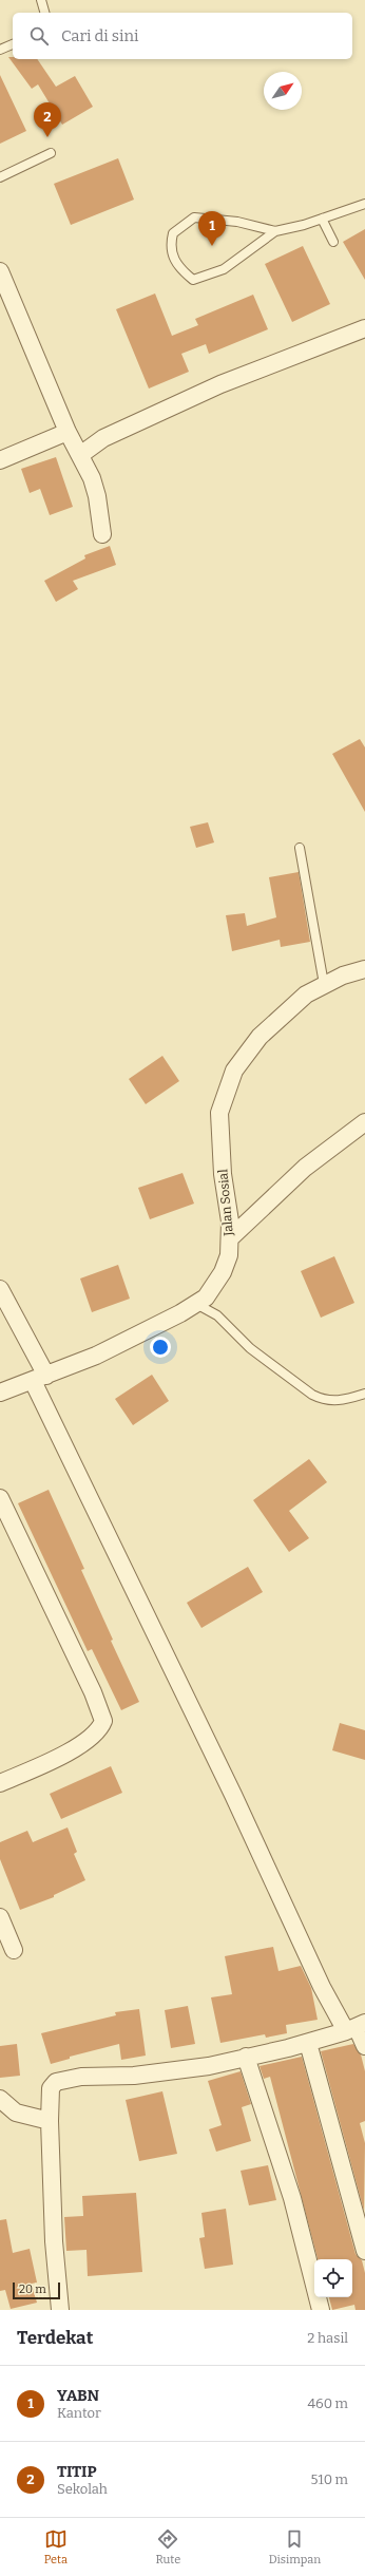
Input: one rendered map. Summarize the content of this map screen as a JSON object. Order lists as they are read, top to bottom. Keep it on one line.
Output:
{"streets":{"street":["Jalan Sosial"]},"scale_bar":"20 m","north":"top right","page":{"search":"Cari di sini","pins":["2","1"],"scale":"20 m","heading":["Terdekat","2 hasil"],"list":[{"mark":"1","name":"YABN","note":"Kantor","value":"460 m"},{"mark":"2","name":"TITIP","note":"Sekolah","value":"510 m"}],"nav":["Peta","Rute","Disimpan"]}}
